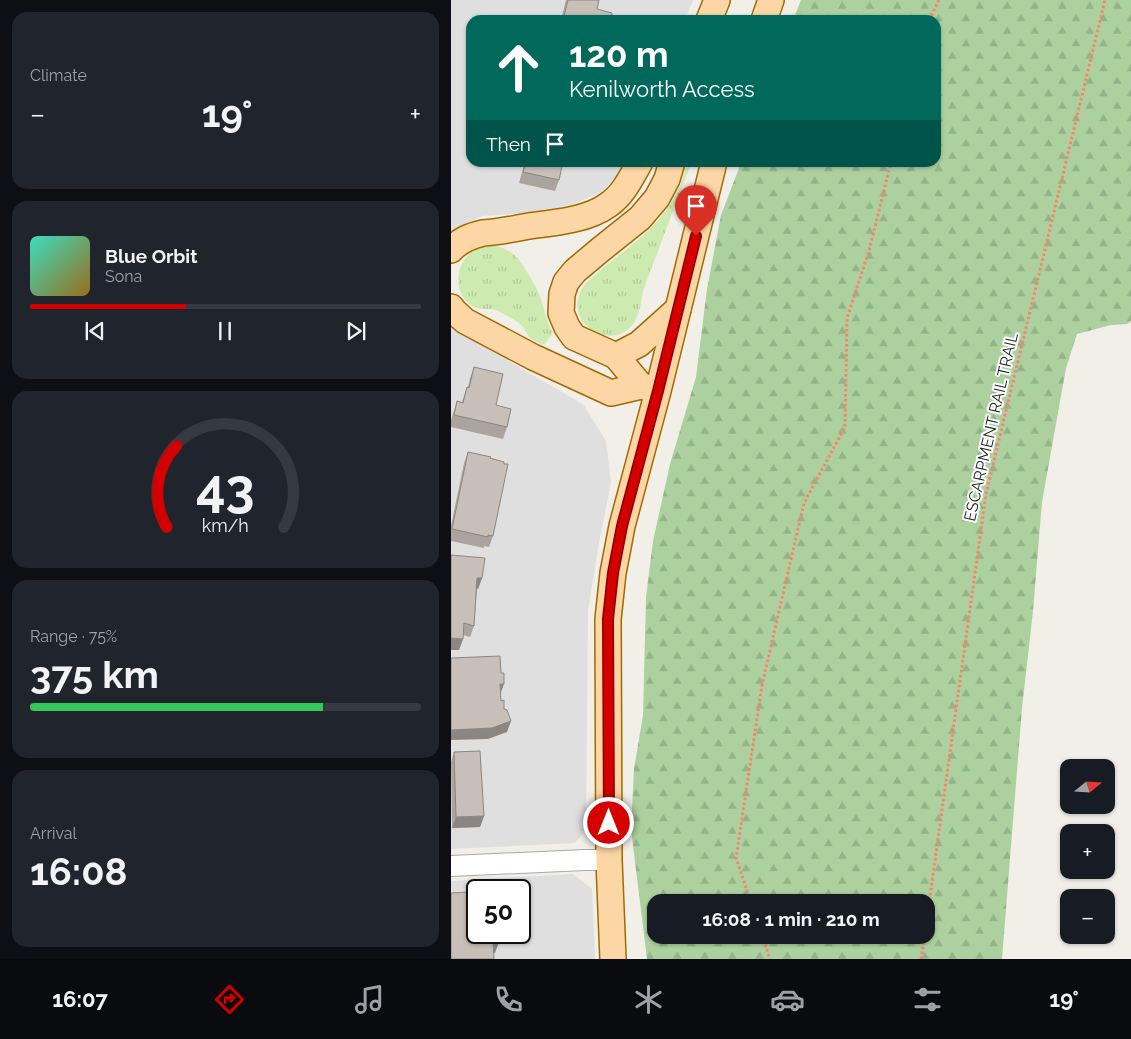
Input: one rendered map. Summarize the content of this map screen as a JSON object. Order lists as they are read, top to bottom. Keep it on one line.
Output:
{"streets":{"path":["ESCARPMENT RAIL TRAIL"]},"north":"right","page":{"tile":["Climate",["Range · 75%","375 km"],["Arrival","16:08"]],"turn":["120 m","Kenilworth Access"],"heat":["−","19°","+"],"then":"Then","song":["Blue Orbit","Sona"],"map_buttons":["+","−"],"limit":"50","trip":"16:08 · 1 min · 210 m","tabs":["16:07","19°"],"gauge":["43","km/h"]}}
